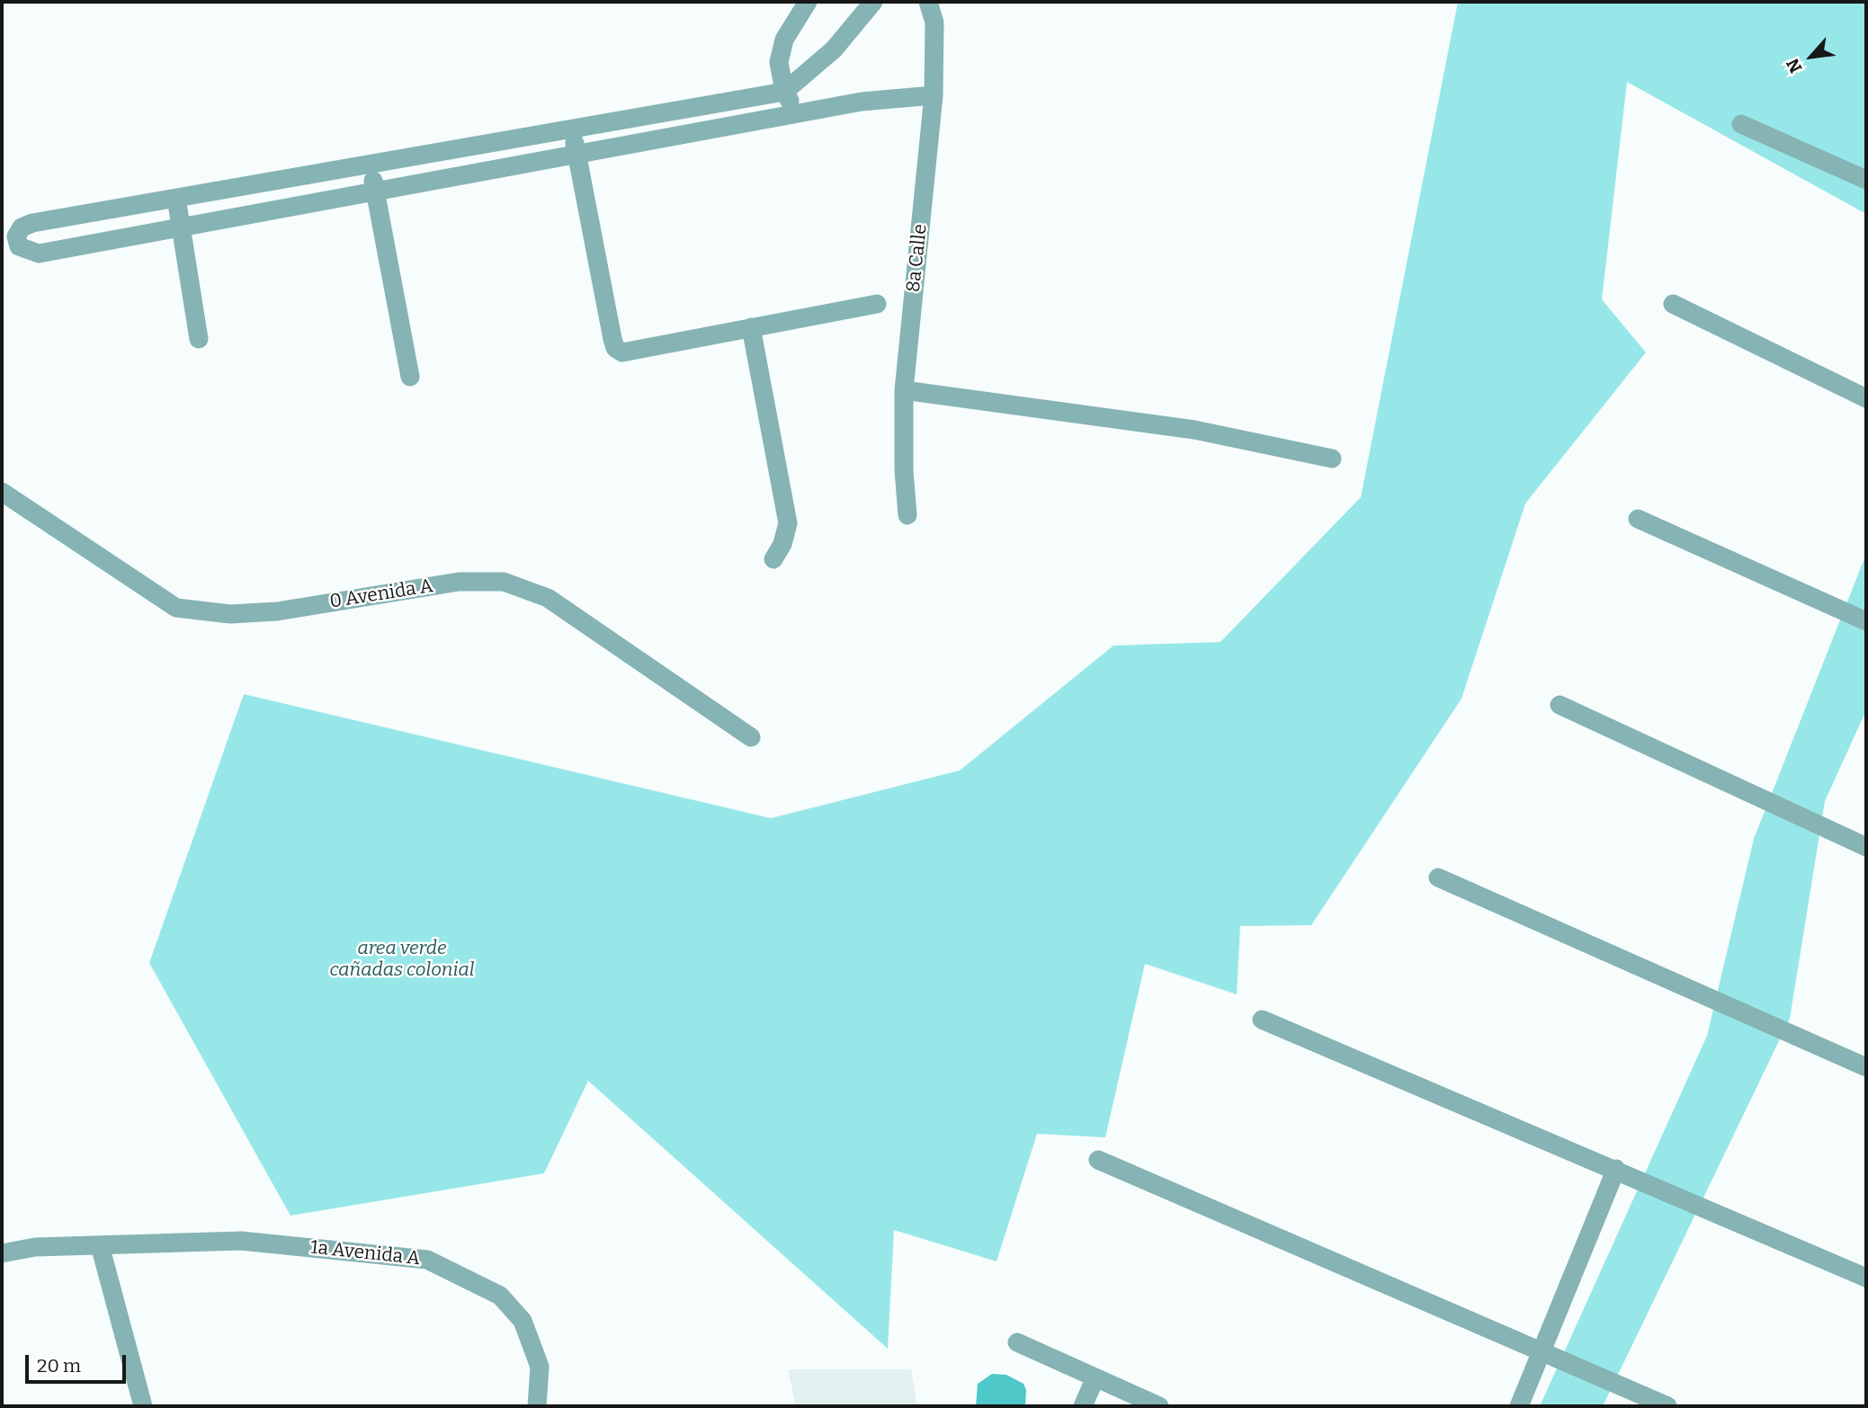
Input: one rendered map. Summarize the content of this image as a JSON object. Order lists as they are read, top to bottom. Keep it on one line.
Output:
{"streets":{"street":["8a Calle","0 Avenida A","1a Avenida A"]},"parks":["area verde cañadas colonial"],"scale_bar":"20 m","north":"bottom left"}
